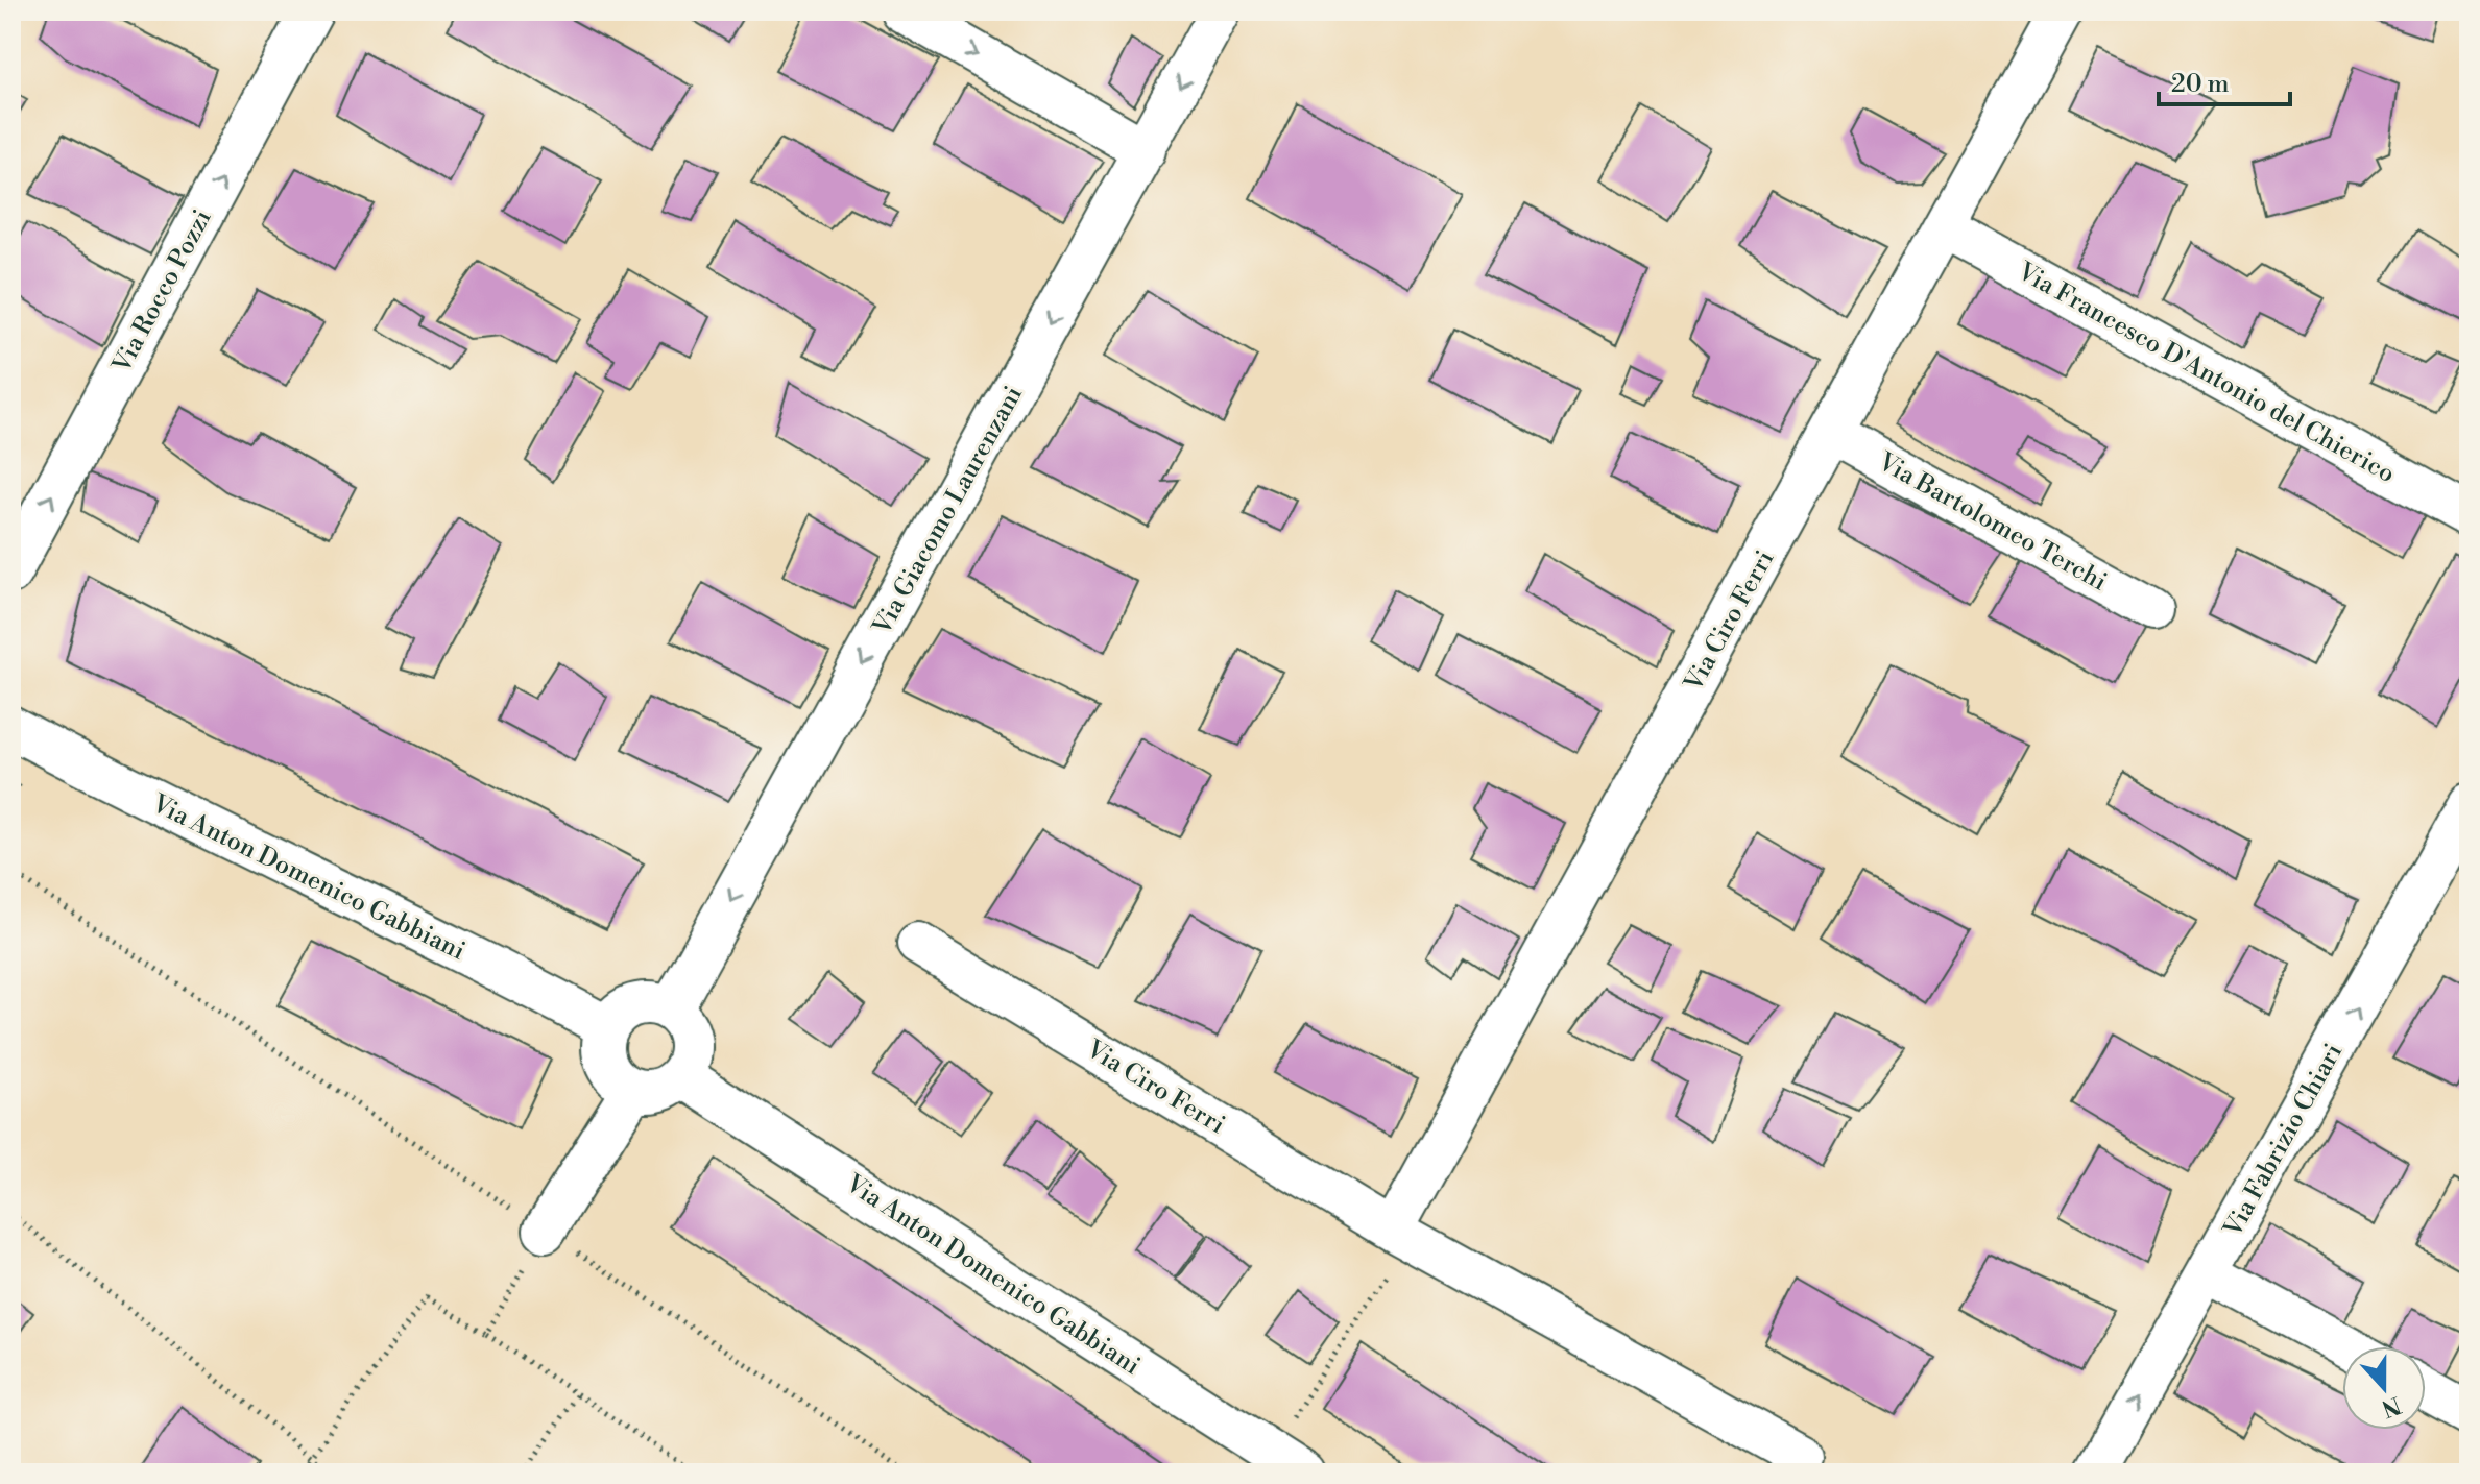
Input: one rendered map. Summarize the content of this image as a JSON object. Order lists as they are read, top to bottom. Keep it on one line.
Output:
{"streets":{"street":["Via Rocco Pozzi","Via Francesco D'Antonio del Chierico","Via Giacomo Laurenzani","Via Bartolomeo Terchi","Via Ciro Ferri","Via Anton Domenico Gabbiani","Via Fabrizio Chiari"]},"crossings":[["Via Francesco D'Antonio del Chierico","Via Ciro Ferri"],["Via Giacomo Laurenzani","Via Anton Domenico Gabbiani"],["Via Bartolomeo Terchi","Via Ciro Ferri"]],"one_way":["Via Rocco Pozzi","Via Giacomo Laurenzani","Via Fabrizio Chiari"],"scale_bar":"20 m","north":"bottom"}
